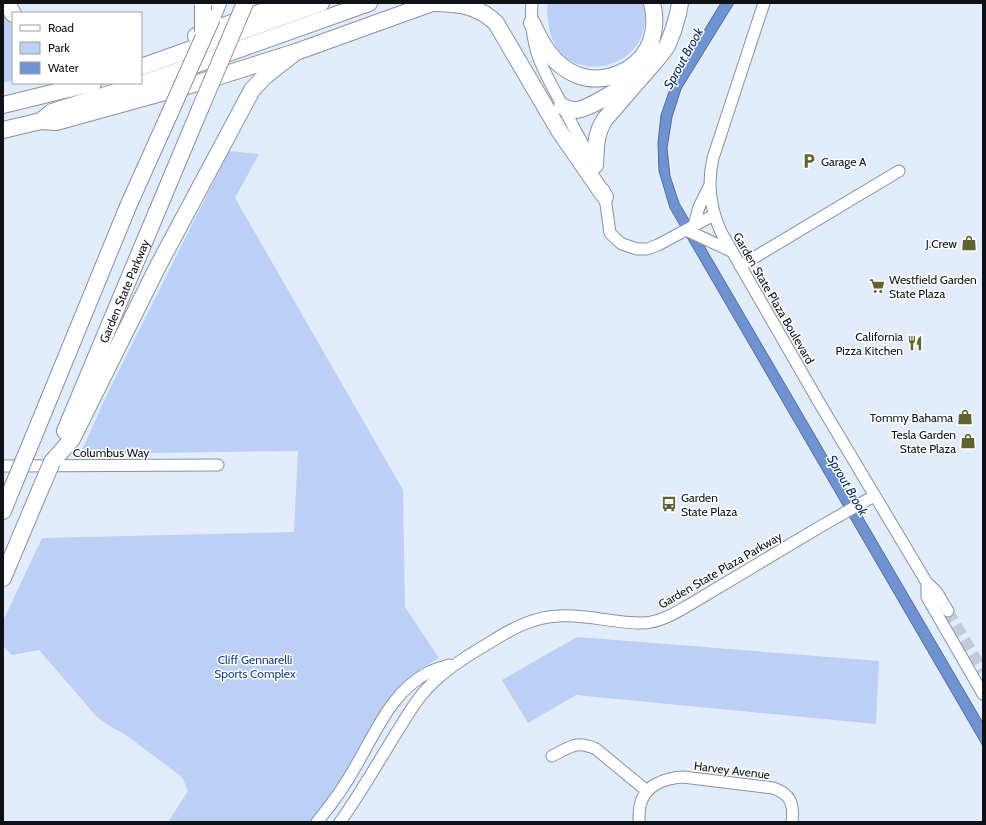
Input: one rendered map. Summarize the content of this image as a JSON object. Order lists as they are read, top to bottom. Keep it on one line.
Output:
{"streets":{"highway":["Garden State Parkway"],"street":["Garden State Plaza Boulevard","Columbus Way","Garden State Plaza Parkway","Harvey Avenue"]},"crossings":[["Garden State Plaza Boulevard","Garden State Plaza Parkway"]],"water":["Sprout Brook"],"parks":["Cliff Gennarelli Sports Complex"],"places":{"parking":["Garage A"],"shop":["J.Crew","Tommy Bahama","Tesla Garden State Plaza"],"supermarket":["Westfield Garden State Plaza"],"restaurant":["California Pizza Kitchen"],"bus stop":["Garden State Plaza"]},"legend":["Road","Park","Water"]}
